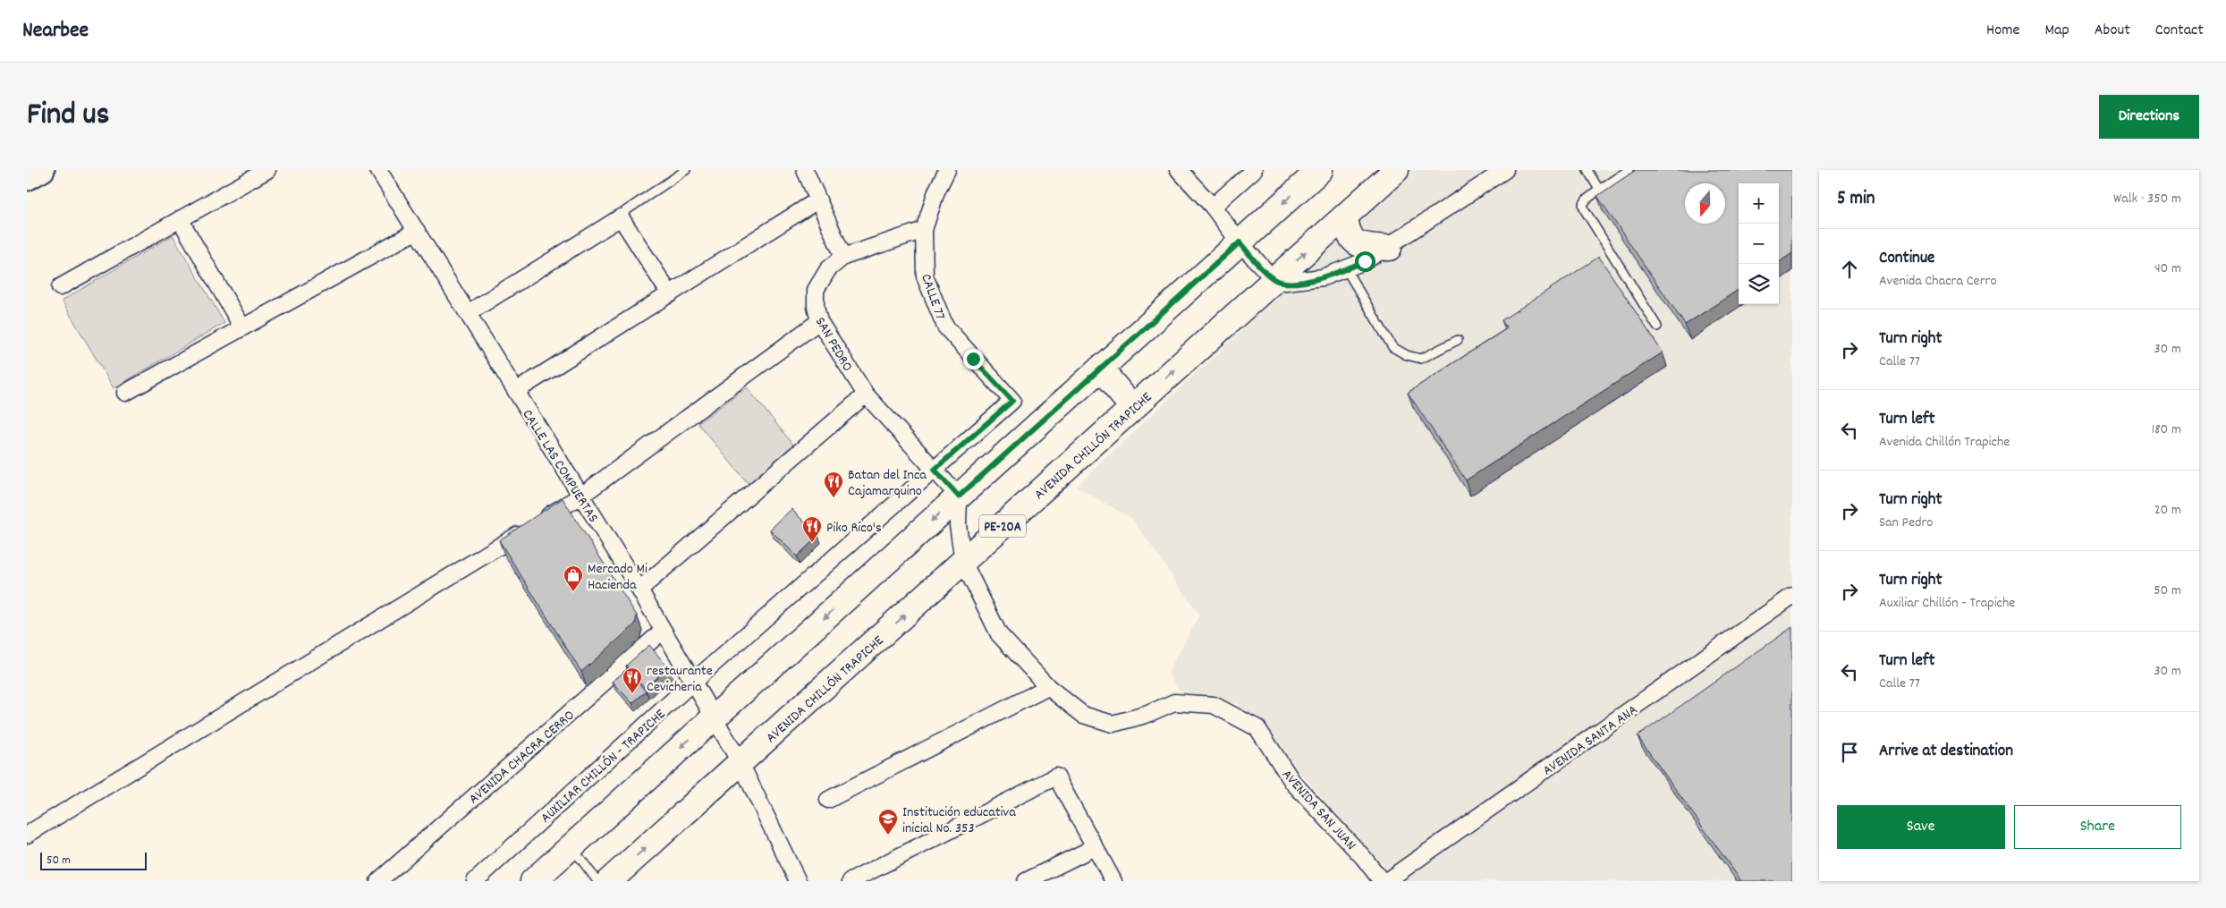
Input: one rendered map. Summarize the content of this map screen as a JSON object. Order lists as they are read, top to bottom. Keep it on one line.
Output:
{"streets":{"main road":["AVENIDA CHILLÓN TRAPICHE","PE-20A"],"street":["CALLE 77","SAN PEDRO","CALLE LAS COMPUERTAS","AVENIDA SANTA ANA","AVENIDA CHACRA CERRO","AUXILIAR CHILLÓN - TRAPICHE","AVENIDA SAN JUAN"]},"crossings":[["CALLE 77","AUXILIAR CHILLÓN - TRAPICHE"],["SAN PEDRO","AUXILIAR CHILLÓN - TRAPICHE"],["SAN PEDRO","AVENIDA SAN JUAN"],["AVENIDA CHILLÓN TRAPICHE","CALLE LAS COMPUERTAS"],["AVENIDA CHILLÓN TRAPICHE","AVENIDA SAN JUAN"],["CALLE LAS COMPUERTAS","AVENIDA CHACRA CERRO"],["CALLE LAS COMPUERTAS","AUXILIAR CHILLÓN - TRAPICHE"]],"places":{"restaurant":["Batan del Inca Cajamarquino","Piko Rico's","restaurante Cevicheria"],"shop":["Mercado Mi Hacienda"],"school or university":["Institución educativa inicial No. 353"]},"scale_bar":"50 m","north":"bottom","page":{"header":"Nearbee","nav":["Home","Map","About","Contact"],"title":"Find us","buttons":["Directions",["Save","Share"]],"heading":["5 min","Walk · 350 m"],"map_buttons":["+","−"],"list":[["Continue","Avenida Chacra Cerro","40 m"],["Turn right","Calle 77","30 m"],["Turn left","Avenida Chillón Trapiche","180 m"],["Turn right","San Pedro","20 m"],["Turn right","Auxiliar Chillón - Trapiche","50 m"],["Turn left","Calle 77","30 m"],"Arrive at destination"],"scale":"50 m"}}
